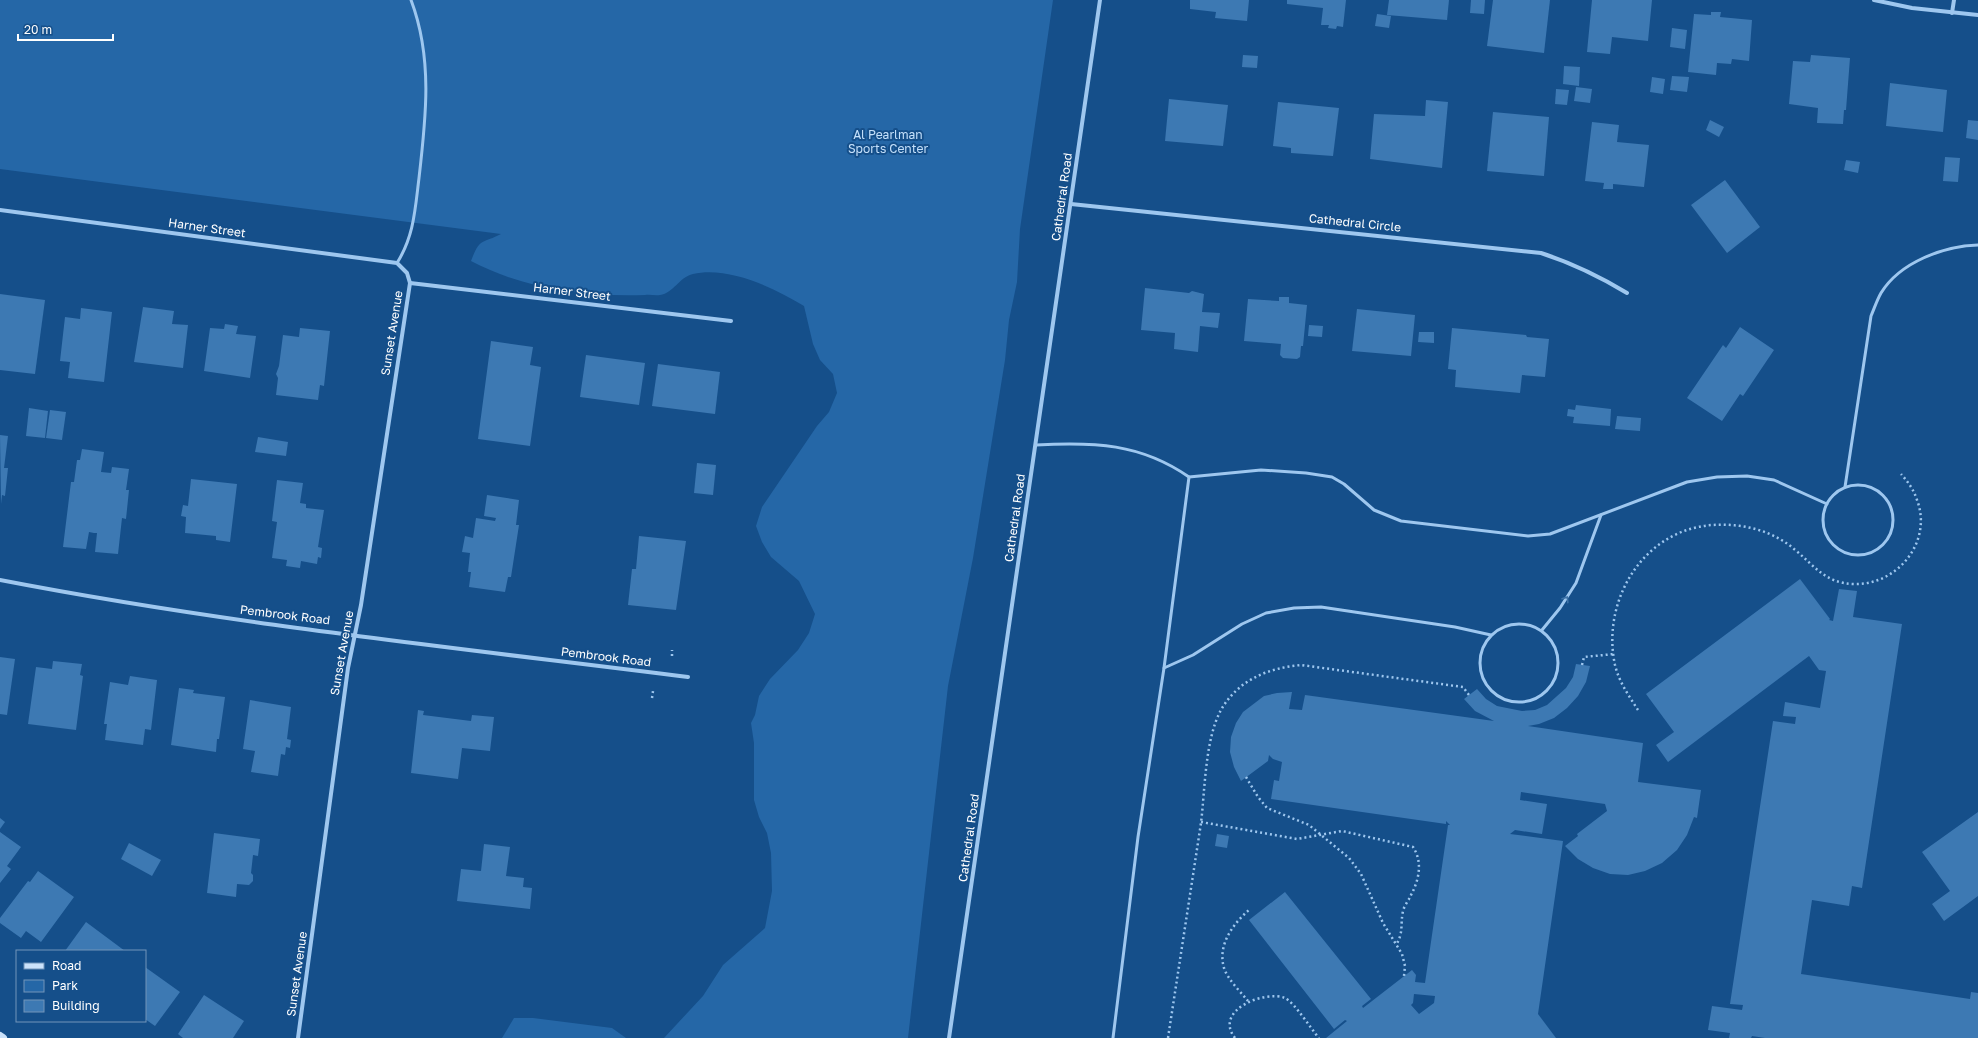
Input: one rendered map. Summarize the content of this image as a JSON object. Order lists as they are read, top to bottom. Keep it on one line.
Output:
{"streets":{"street":["Cathedral Road","Cathedral Circle","Harner Street","Sunset Avenue","Pembrook Road"]},"crossings":[["Cathedral Road","Cathedral Circle"],["Harner Street","Sunset Avenue"],["Sunset Avenue","Pembrook Road"]],"parks":["Al Pearlman Sports Center"],"legend":["Road","Park","Building"],"scale_bar":"20 m"}
